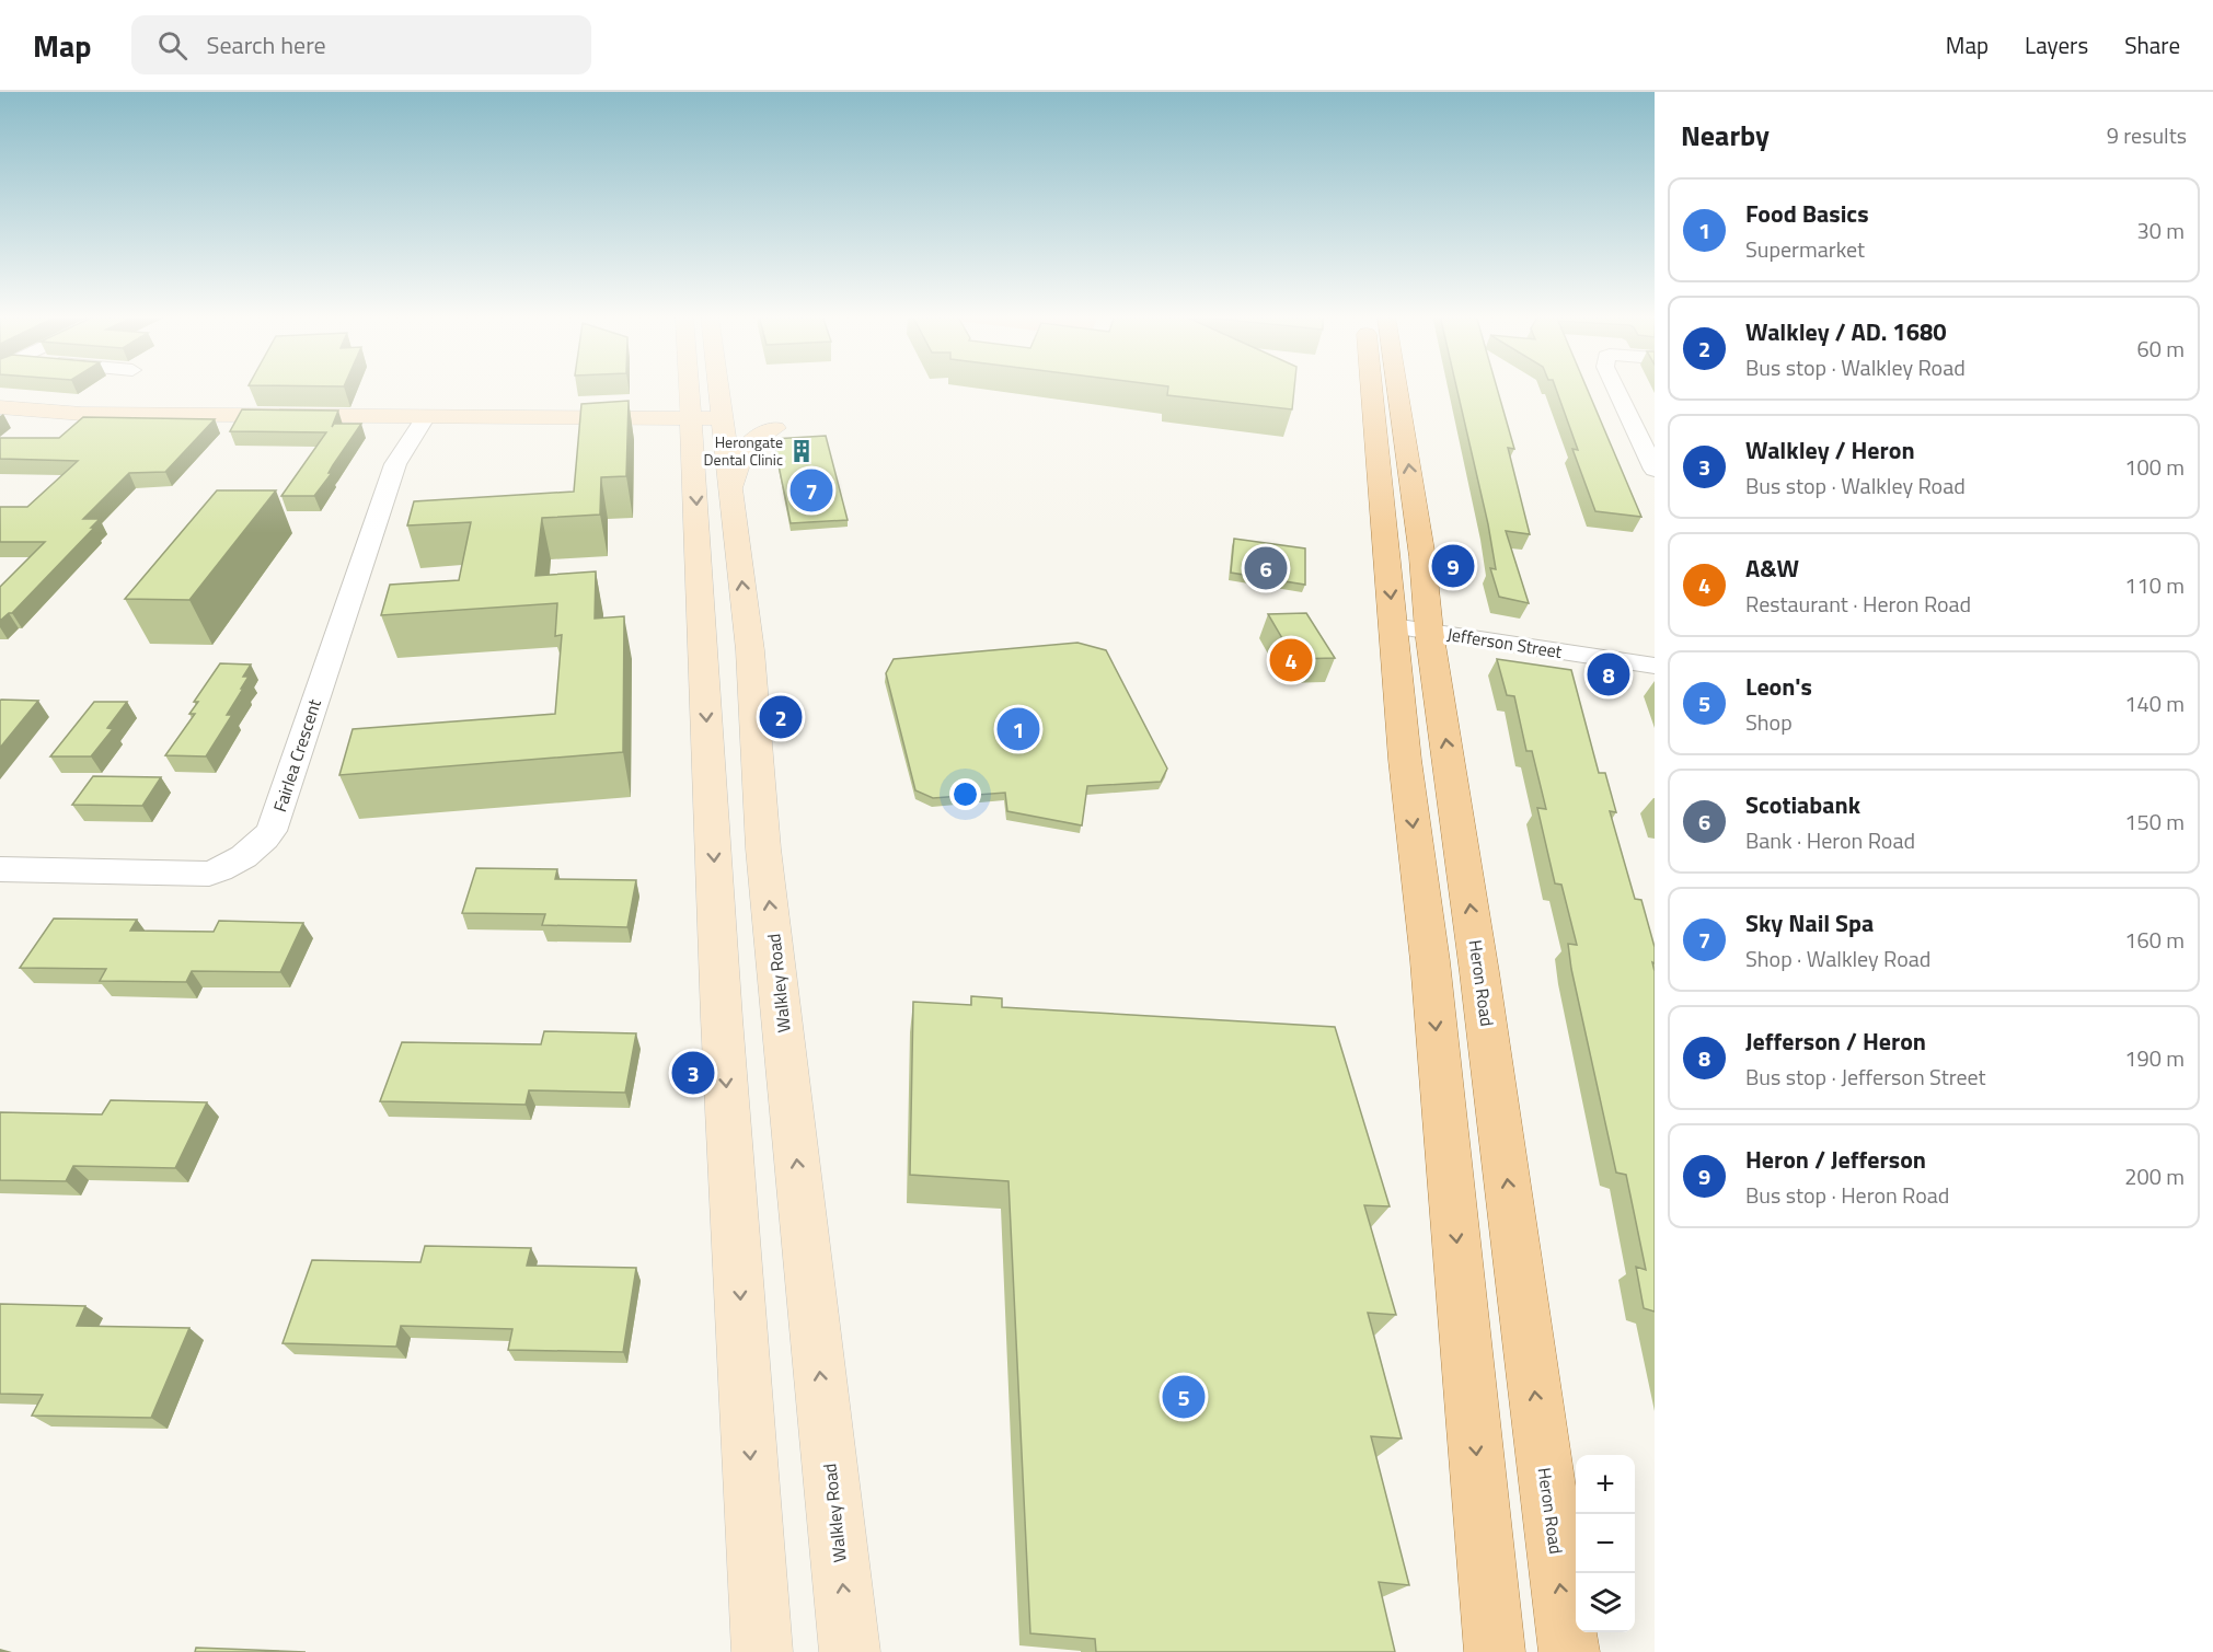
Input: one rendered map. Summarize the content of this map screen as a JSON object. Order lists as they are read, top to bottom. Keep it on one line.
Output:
{"streets":{"main road":["Walkley Road","Heron Road"],"street":["Jefferson Street","Fairlea Crescent"]},"crossings":[["Jefferson Street","Heron Road"]],"places":{"building":["Herongate Dental Clinic"]},"page":{"header":"Map","search":"Search here","nav":["Map","Layers","Share"],"heading":["Nearby","9 results"],"list":[{"mark":"1","name":"Food Basics","note":"Supermarket","value":"30 m"},{"mark":"2","name":"Walkley / AD. 1680","note":"Bus stop · Walkley Road","value":"60 m"},{"mark":"3","name":"Walkley / Heron","note":"Bus stop · Walkley Road","value":"100 m"},{"mark":"4","name":"A&W","note":"Restaurant · Heron Road","value":"110 m"},{"mark":"5","name":"Leon's","note":"Shop","value":"140 m"},{"mark":"6","name":"Scotiabank","note":"Bank · Heron Road","value":"150 m"},{"mark":"7","name":"Sky Nail Spa","note":"Shop · Walkley Road","value":"160 m"},{"mark":"8","name":"Jefferson / Heron","note":"Bus stop · Jefferson Street","value":"190 m"},{"mark":"9","name":"Heron / Jefferson","note":"Bus stop · Heron Road","value":"200 m"}],"pins":["7","9","6","4","8","2","1","3","5"],"map_buttons":["+","−"]}}
